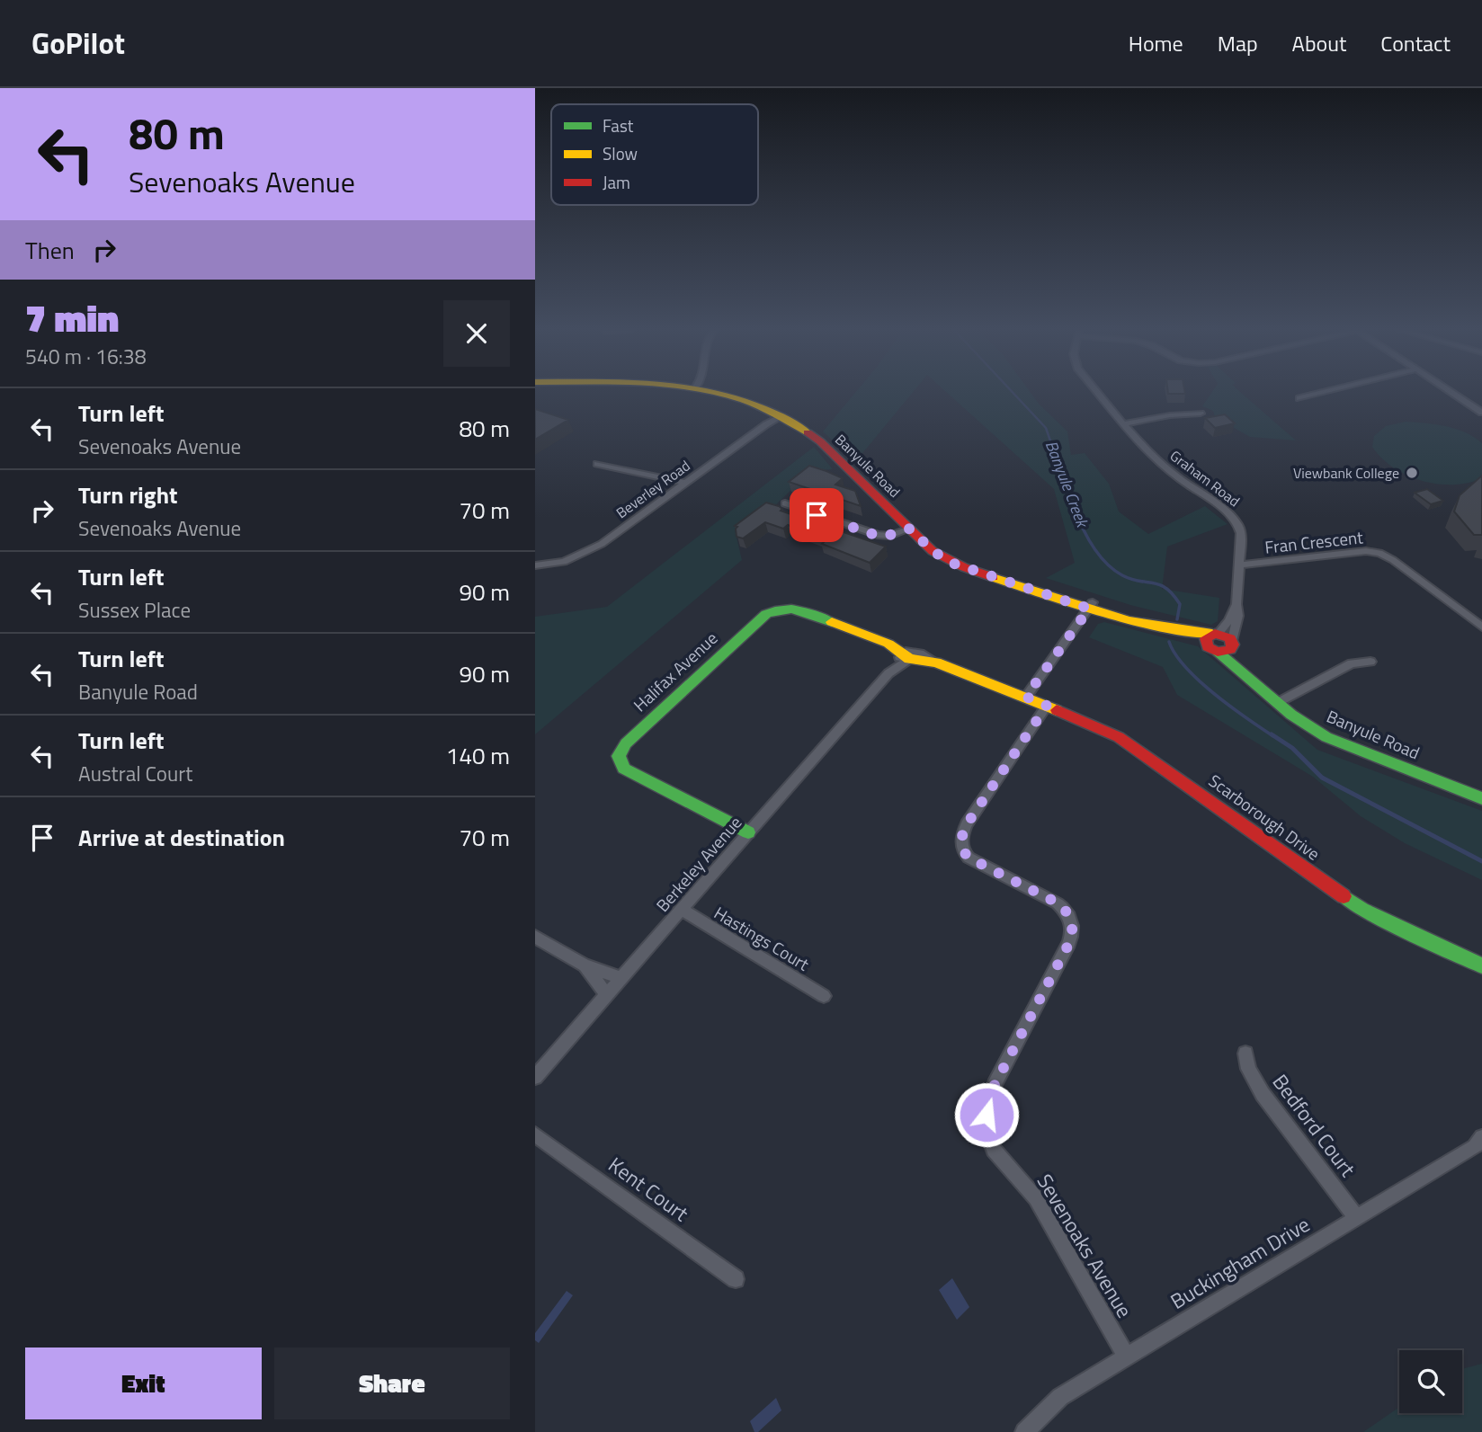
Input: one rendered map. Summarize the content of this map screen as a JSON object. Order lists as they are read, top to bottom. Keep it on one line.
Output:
{"streets":{"street":["Banyule Road","Graham Road","Beverley Road","Fran Crescent","Halifax Avenue","Scarborough Drive","Berkeley Avenue","Hastings Court","Bedford Court","Kent Court","Sevenoaks Avenue","Buckingham Drive"]},"crossings":[["Banyule Road","Graham Road"],["Banyule Road","Beverley Road"],["Graham Road","Fran Crescent"],["Halifax Avenue","Scarborough Drive"],["Halifax Avenue","Berkeley Avenue"],["Scarborough Drive","Sevenoaks Avenue"],["Berkeley Avenue","Hastings Court"],["Bedford Court","Buckingham Drive"],["Sevenoaks Avenue","Buckingham Drive"]],"water":["Banyule Creek"],"places":["Viewbank College"],"legend":["Fast","Slow","Jam"],"page":{"header":"GoPilot","nav":["Home","Map","About","Contact"],"turn":["80 m","Sevenoaks Avenue"],"then":"Then","heading":["7 min","540 m · 16:38"],"list":[{"name":"Turn left","note":"Sevenoaks Avenue","value":"80 m"},{"name":"Turn right","note":"Sevenoaks Avenue","value":"70 m"},{"name":"Turn left","note":"Sussex Place","value":"90 m"},{"name":"Turn left","note":"Banyule Road","value":"90 m"},{"name":"Turn left","note":"Austral Court","value":"140 m"},{"name":"Arrive at destination","value":"70 m"}],"buttons":["Exit","Share"]}}
